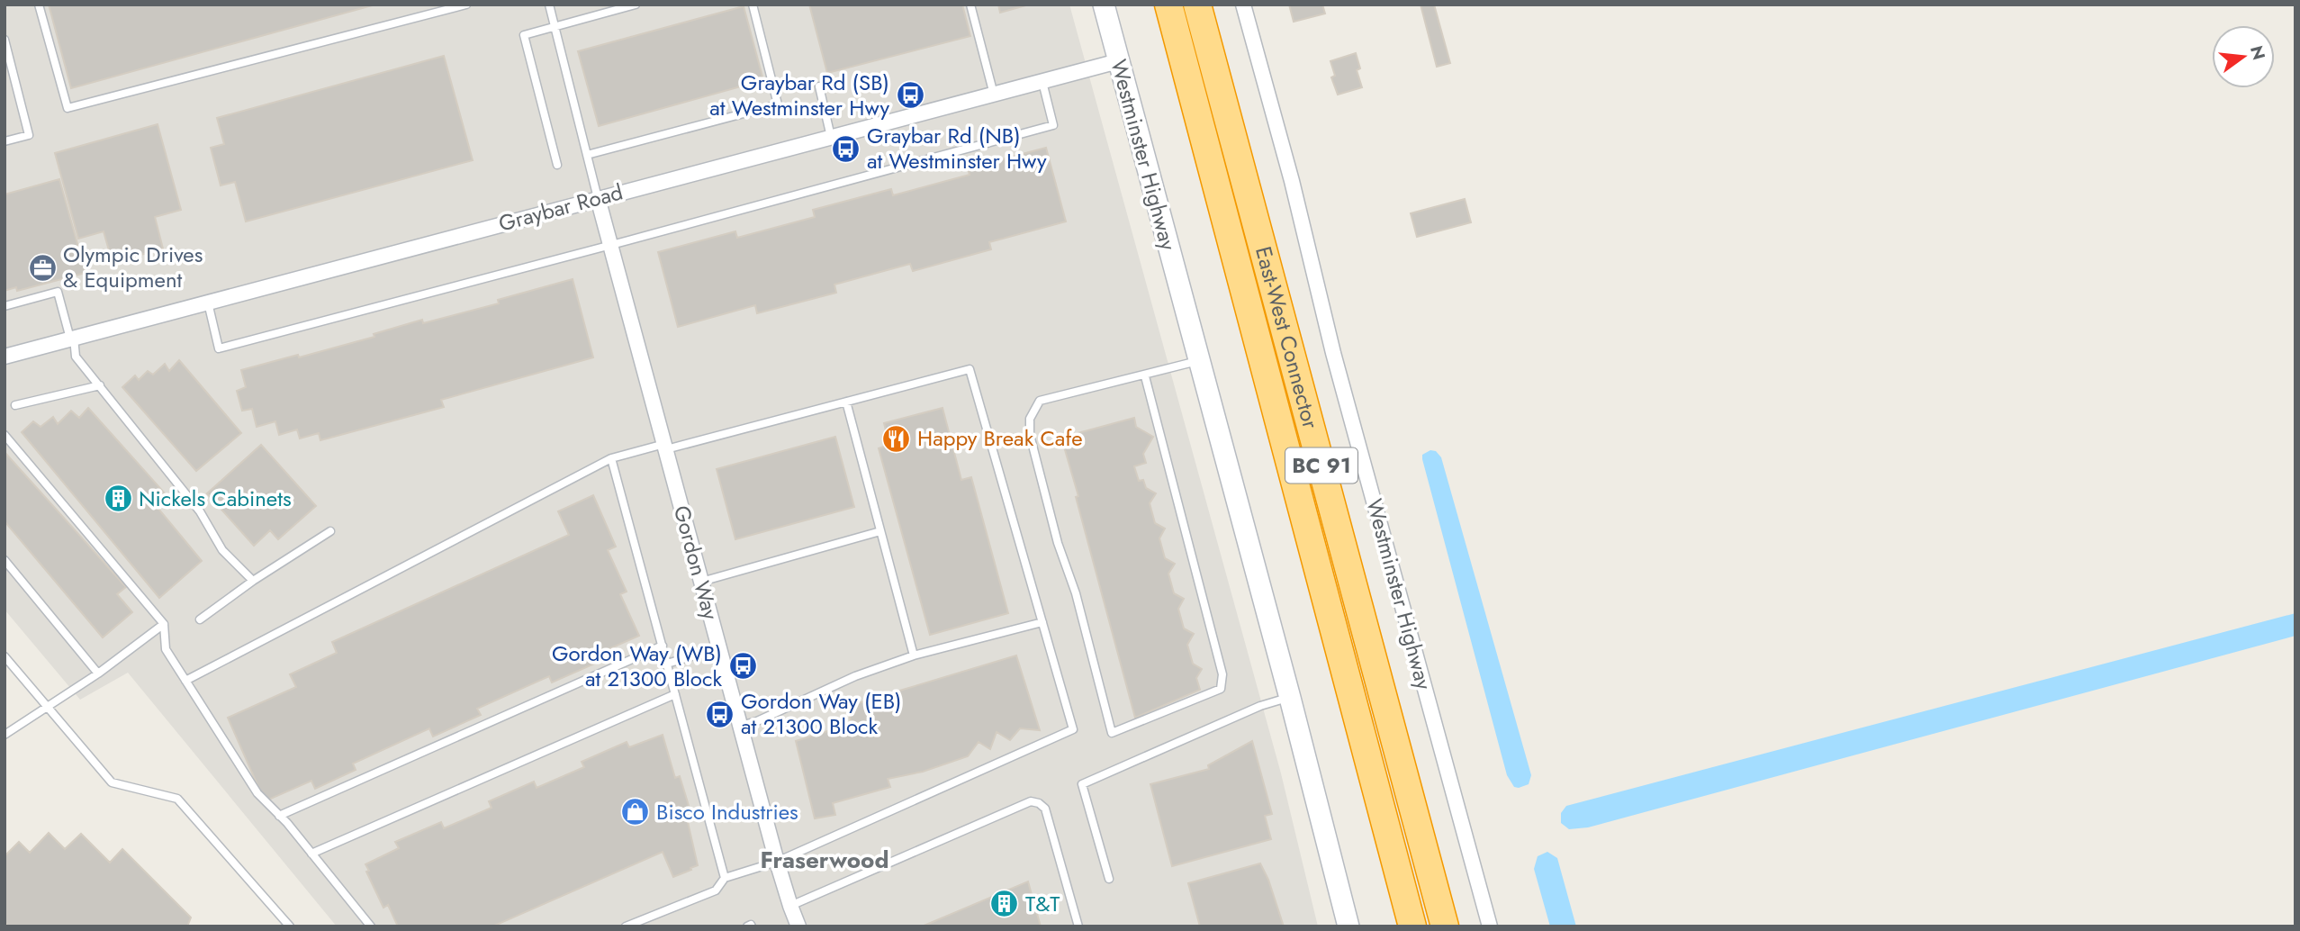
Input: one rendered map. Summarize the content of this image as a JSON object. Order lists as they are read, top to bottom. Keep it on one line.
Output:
{"streets":{"highway":["East-West Connector","BC 91"],"main road":["Westminster Highway"],"street":["Graybar Road","Gordon Way"]},"crossings":[["Westminster Highway","Graybar Road"],["Graybar Road","Gordon Way"]],"districts":["Fraserwood"],"places":{"bus stop":["Graybar Rd (SB) at Westminster Hwy","Graybar Rd (NB) at Westminster Hwy","Gordon Way (WB) at 21300 Block","Gordon Way (EB) at 21300 Block"],"office":["Olympic Drives & Equipment"],"restaurant":["Happy Break Cafe"],"building":["Nickels Cabinets","T&T"],"shop":["Bisco Industries"]},"north":"right"}
